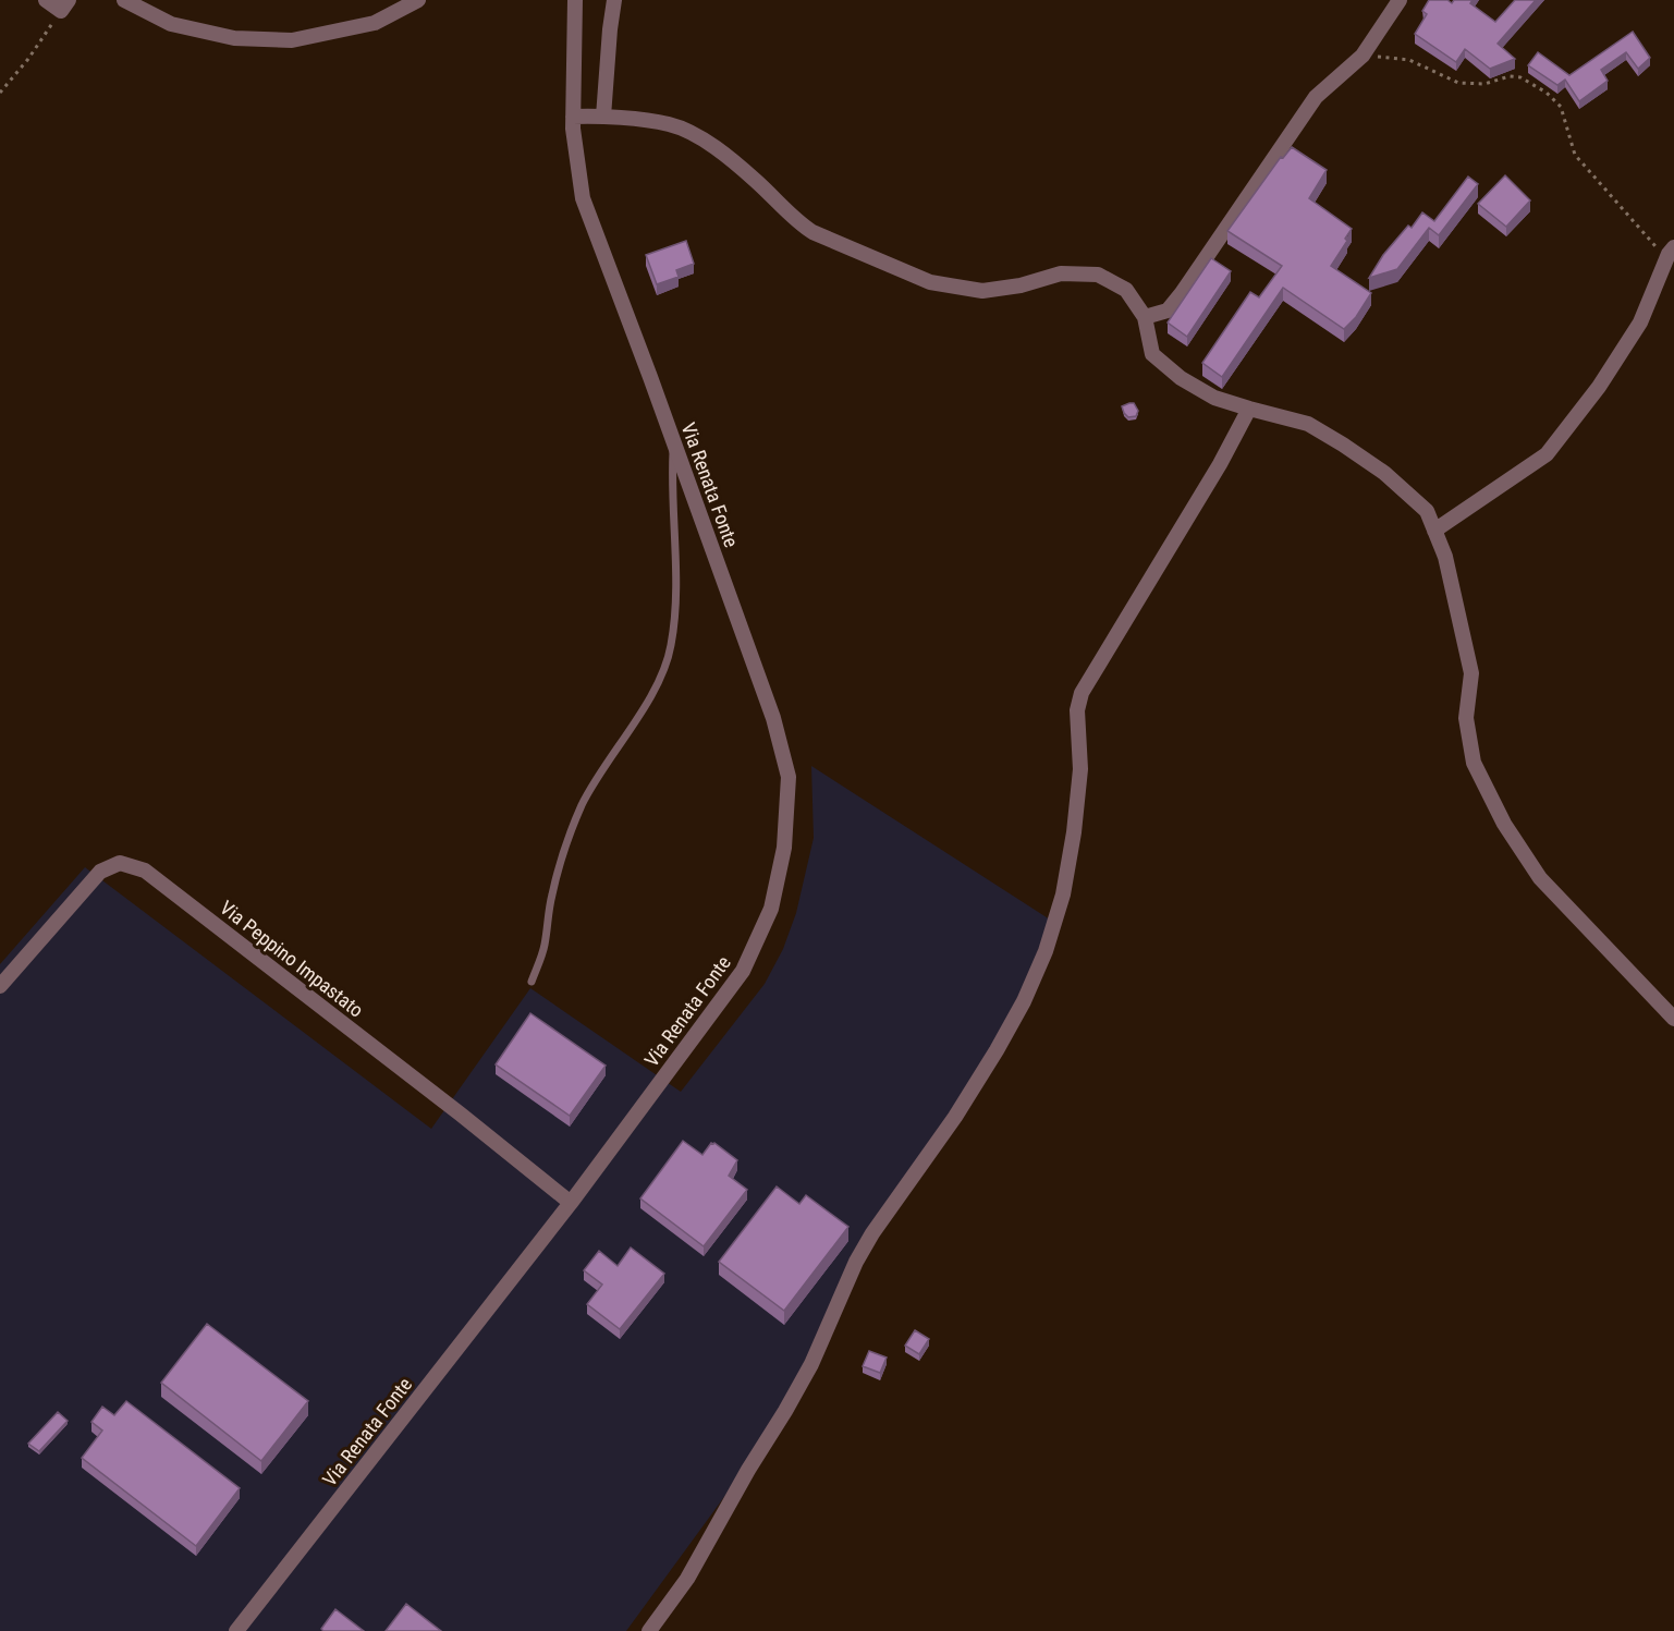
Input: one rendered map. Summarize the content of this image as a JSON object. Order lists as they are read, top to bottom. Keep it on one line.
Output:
{"streets":{"street":["Via Renata Fonte","Via Peppino Impastato"]},"crossings":[["Via Renata Fonte","Via Peppino Impastato"]]}
